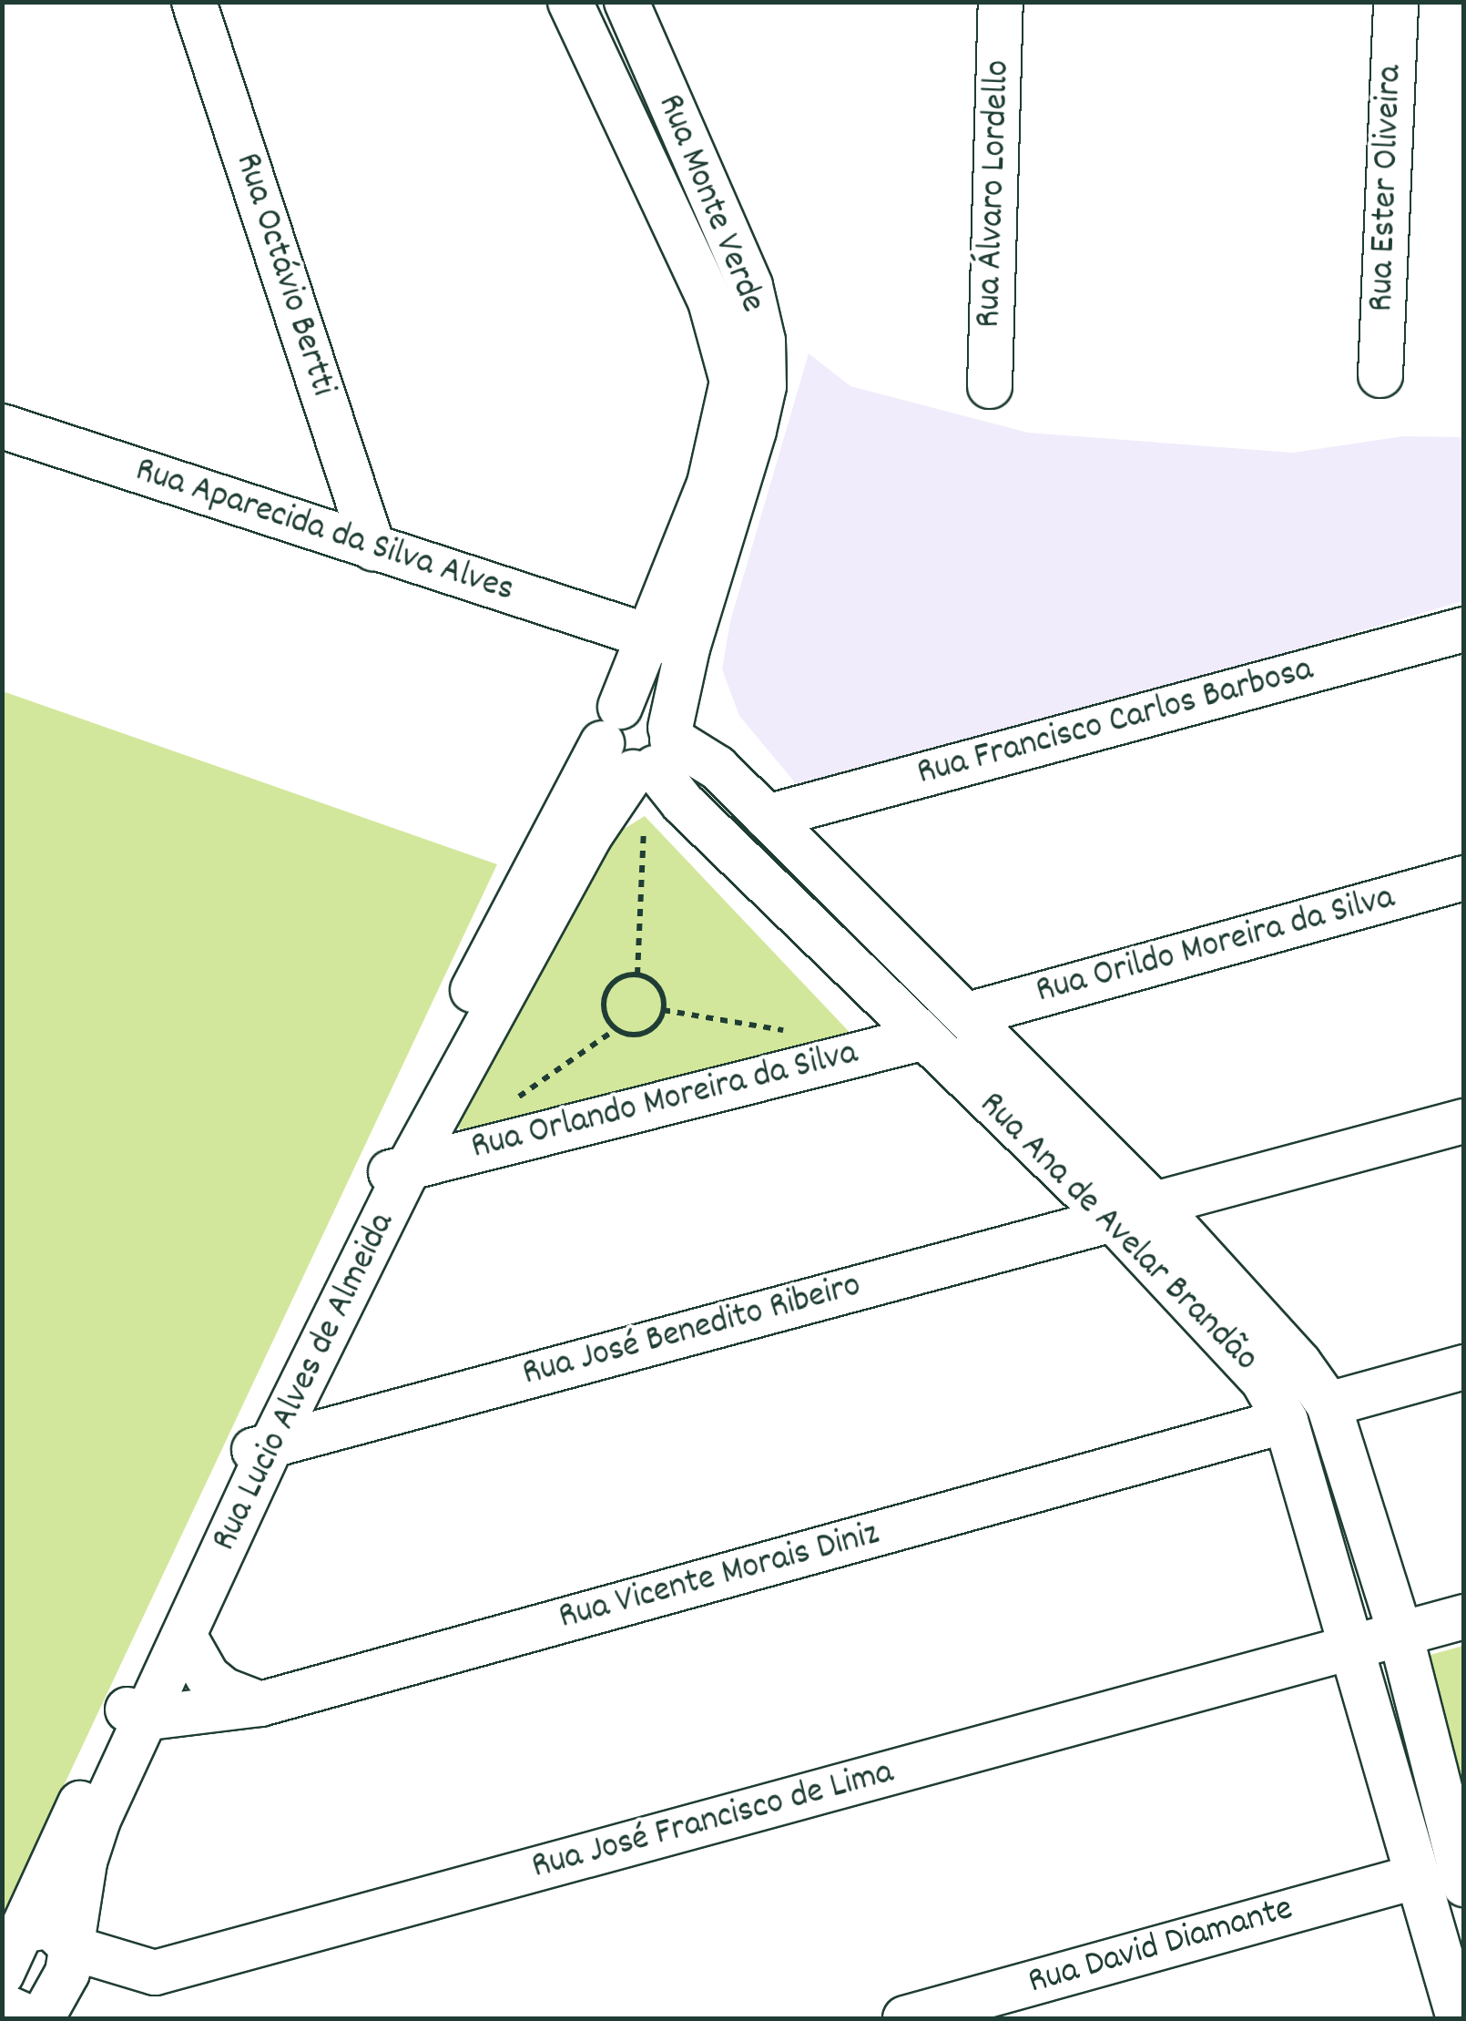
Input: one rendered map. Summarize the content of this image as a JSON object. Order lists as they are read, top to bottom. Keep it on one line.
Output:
{"streets":{"street":["Rua Ester Oliveira","Rua Álvaro Lordello","Rua Monte Verde","Rua Octávio Bertti","Rua Aparecida da Silva Alves","Rua Francisco Carlos Barbosa","Rua Orildo Moreira da Silva","Rua Orlando Moreira da Silva","Rua Ana de Avelar Brandão","Rua José Benedito Ribeiro","Rua Lucio Alves de Almeida","Rua Vicente Morais Diniz","Rua José Francisco de Lima","Rua David Diamante"]},"crossings":[["Rua Monte Verde","Rua Aparecida da Silva Alves"],["Rua Monte Verde","Rua Ana de Avelar Brandão"],["Rua Monte Verde","Rua Lucio Alves de Almeida"],["Rua Octávio Bertti","Rua Aparecida da Silva Alves"],["Rua Francisco Carlos Barbosa","Rua Ana de Avelar Brandão"],["Rua Orildo Moreira da Silva","Rua Ana de Avelar Brandão"],["Rua Orlando Moreira da Silva","Rua Ana de Avelar Brandão"],["Rua Orlando Moreira da Silva","Rua Lucio Alves de Almeida"],["Rua Ana de Avelar Brandão","Rua José Benedito Ribeiro"],["Rua Ana de Avelar Brandão","Rua Lucio Alves de Almeida"],["Rua Ana de Avelar Brandão","Rua Vicente Morais Diniz"],["Rua Ana de Avelar Brandão","Rua José Francisco de Lima"],["Rua Ana de Avelar Brandão","Rua David Diamante"],["Rua José Benedito Ribeiro","Rua Lucio Alves de Almeida"],["Rua Lucio Alves de Almeida","Rua Vicente Morais Diniz"],["Rua Lucio Alves de Almeida","Rua José Francisco de Lima"]]}
